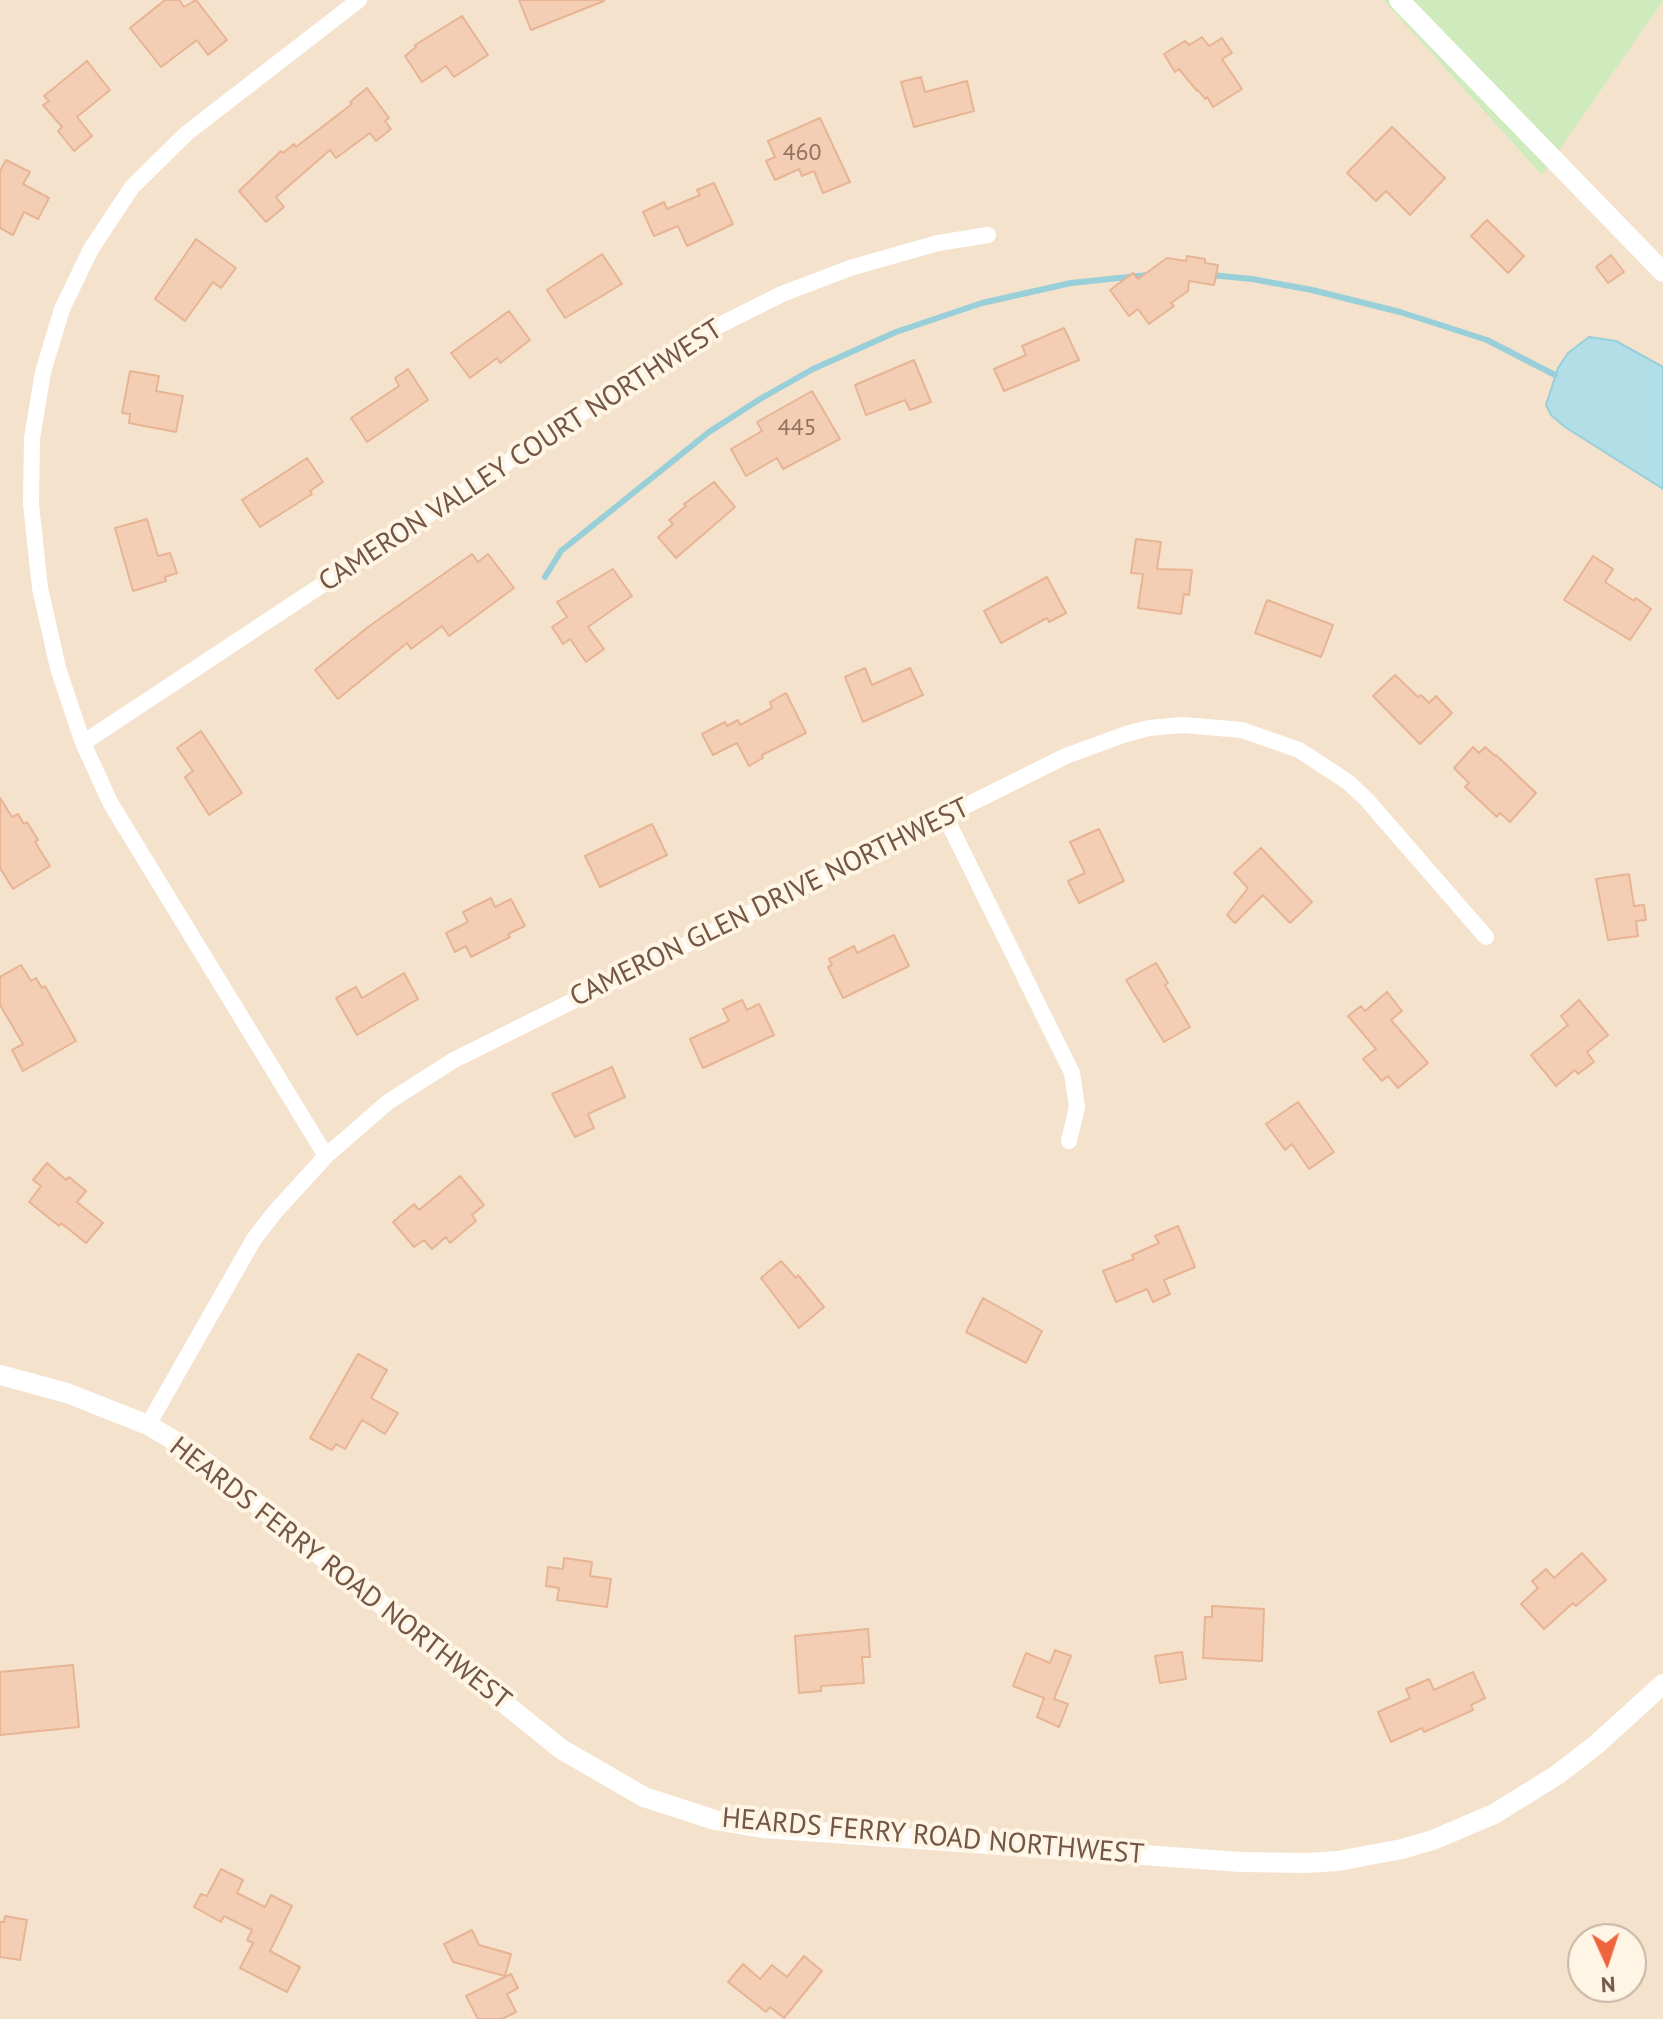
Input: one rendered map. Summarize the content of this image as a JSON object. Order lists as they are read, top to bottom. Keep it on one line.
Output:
{"streets":{"street":["CAMERON VALLEY COURT NORTHWEST","CAMERON GLEN DRIVE NORTHWEST","HEARDS FERRY ROAD NORTHWEST"]},"crossings":[["CAMERON GLEN DRIVE NORTHWEST","HEARDS FERRY ROAD NORTHWEST"]],"house_numbers":["460","445"],"north":"bottom"}
